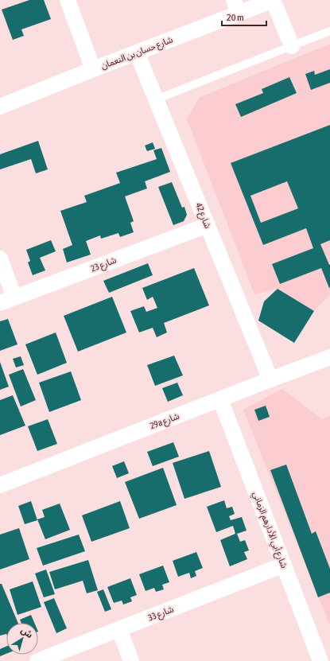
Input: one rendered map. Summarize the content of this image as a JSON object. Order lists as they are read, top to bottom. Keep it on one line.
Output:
{"streets":{"street":["شارع حسان بن النعمان","شارع 42","شارع 23","29a شارع","شارع أبي الأدارهم الزماني","شارع 33"]},"crossings":[["شارع حسان بن النعمان","شارع 42"],["شارع 42","شارع 23"],["شارع 42","29a شارع"],["29a شارع","شارع أبي الأدارهم الزماني"],["شارع أبي الأدارهم الزماني","شارع 33"]],"scale_bar":"20 m","north":"top right"}
